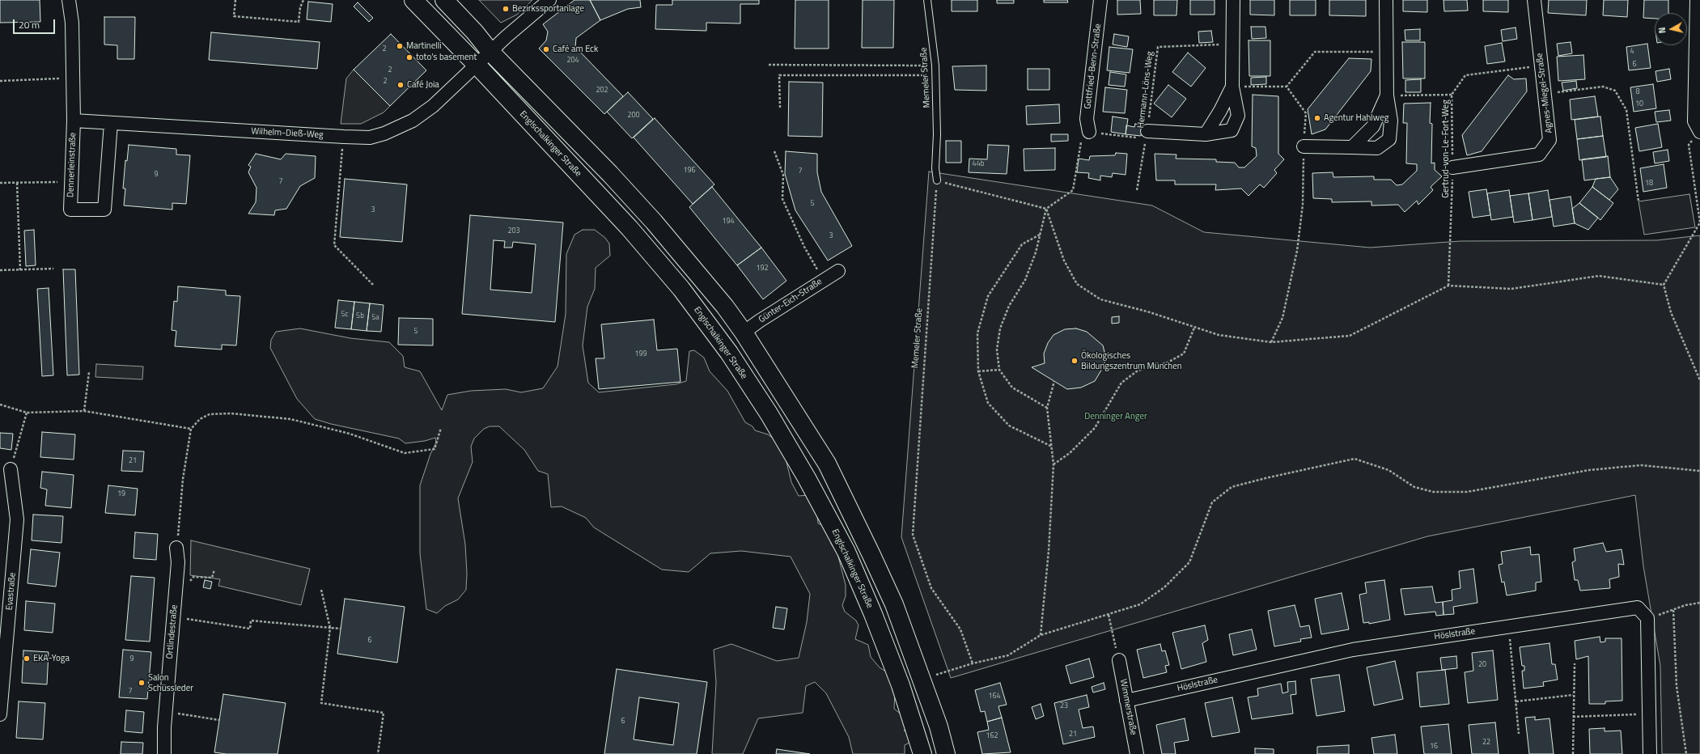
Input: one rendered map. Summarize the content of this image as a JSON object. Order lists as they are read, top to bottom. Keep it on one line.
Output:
{"streets":{"main road":["Englschalkinger Straße"],"street":["Gottfried-Benn-Straße","Agnes-Miegel-Straße","Wilhelm-Dieß-Weg","Dennerleinstraße","Günter-Eich-Straße","Evastraße","Ortlindestraße","Höslstraße","Wimmerstraße"],"lane":["Memeler Straße"],"path":["Hermann-Löns-Weg","Gertrud-von-Le-Fort-Weg"]},"crossings":[["Agnes-Miegel-Straße","Gertrud-von-Le-Fort-Weg"],["Wilhelm-Dieß-Weg","Englschalkinger Straße"],["Wilhelm-Dieß-Weg","Dennerleinstraße"],["Höslstraße","Wimmerstraße"]],"parks":["Denninger Anger"],"places":["Bezirkssportanlage","Martinelli","Café am Eck","toto's basement","Café Joia","Agentur Hahlweg","Ökologisches Bildungszentrum München","EKA-Yoga","Salon Schüssleder"],"house_numbers":["2","4","204","6","2","2","202","8","10","200","44b","196","7","9","7","18","5","3","194","203","3","192","5c","5b","5a","5","199","21","19","6","9","20","7","164","23","6","21","162","22","16"],"scale_bar":"20 m","north":"left"}
